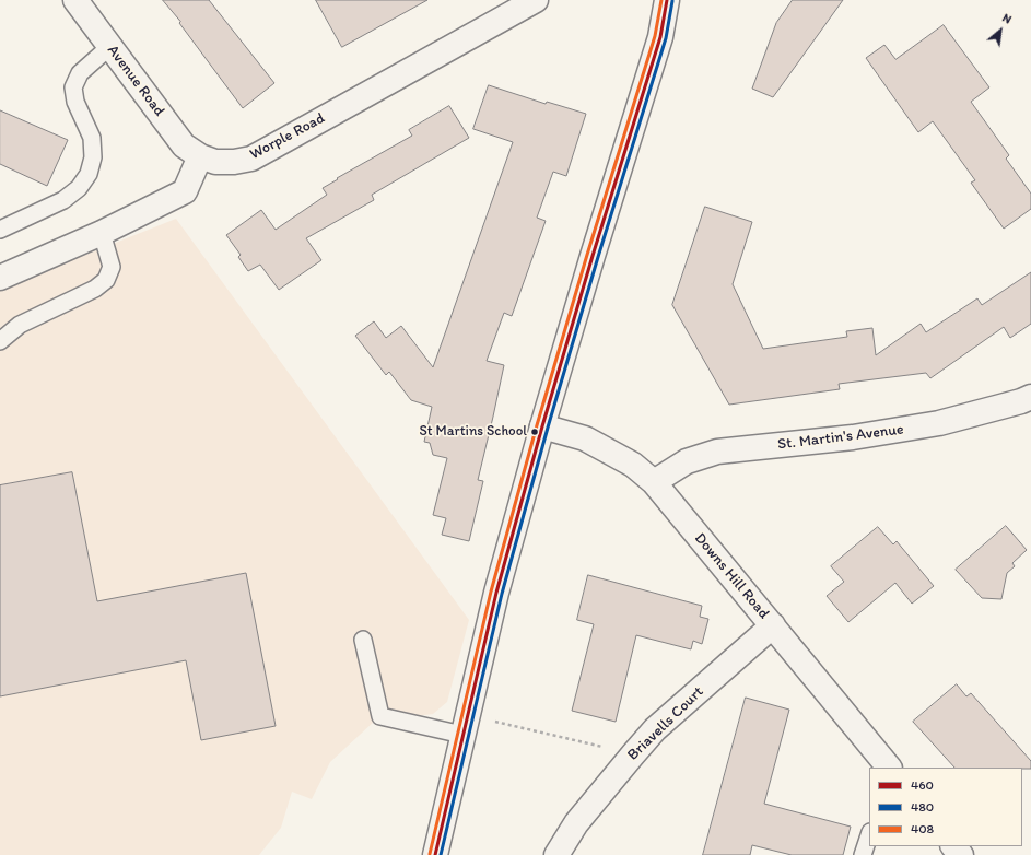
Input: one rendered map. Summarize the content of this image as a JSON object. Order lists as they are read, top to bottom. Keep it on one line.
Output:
{"streets":{"street":["Avenue Road","Worple Road","St. Martin's Avenue","Downs Hill Road","Briavells Court"]},"crossings":[["Avenue Road","Worple Road"],["St. Martin's Avenue","Downs Hill Road"],["Downs Hill Road","Briavells Court"]],"places":["St Martins School"],"lines":["transit line 460","transit line 408","transit line 480"],"legend":["460","480","408"],"north":"top right"}
